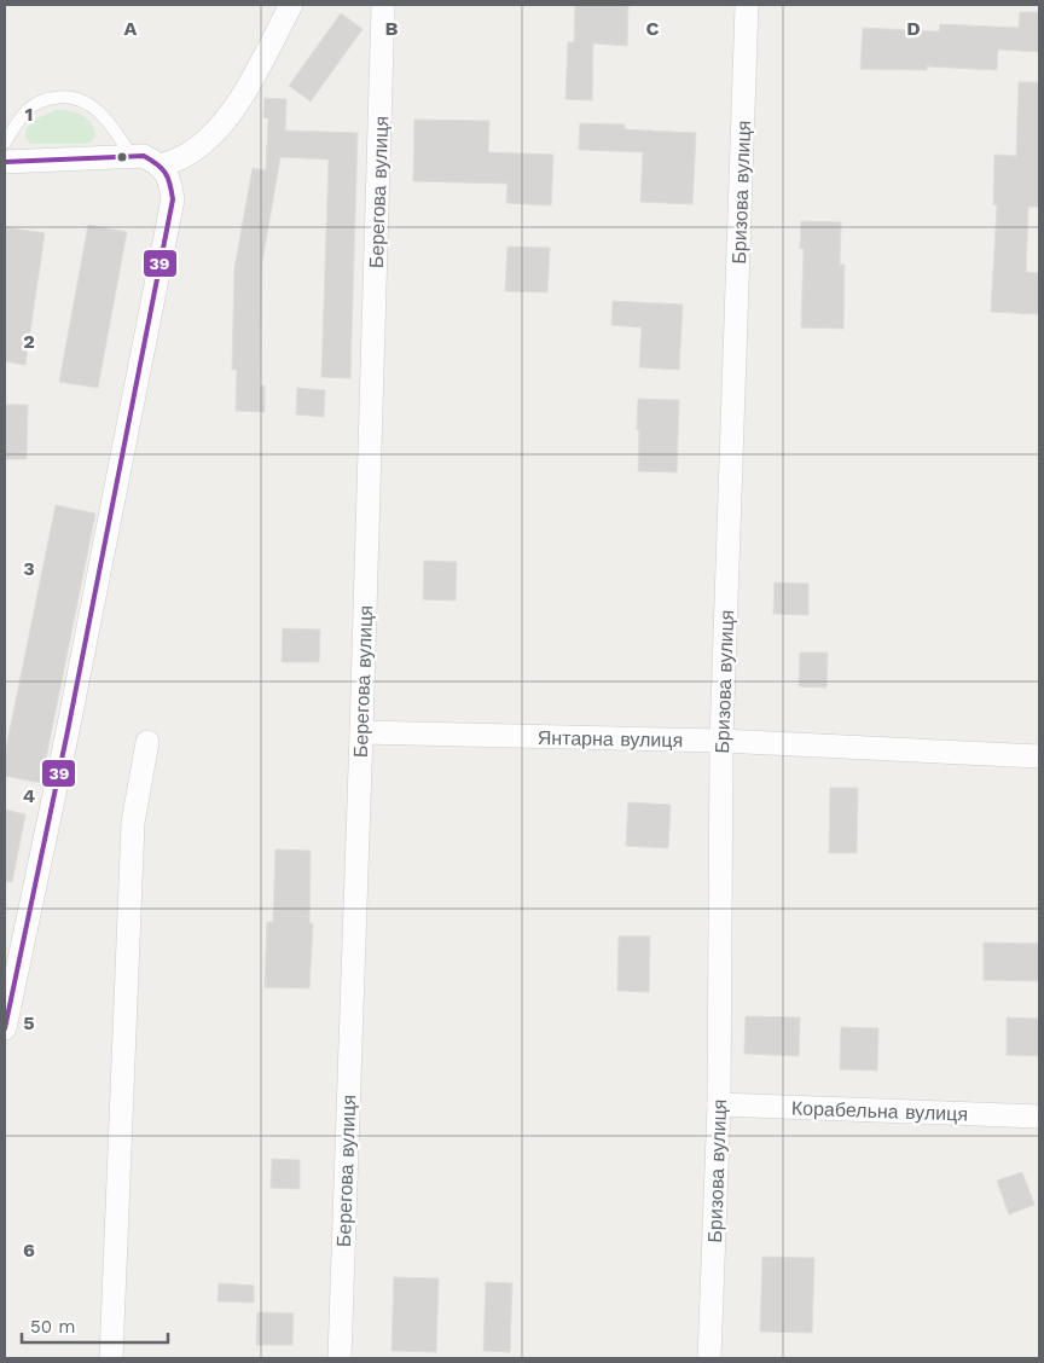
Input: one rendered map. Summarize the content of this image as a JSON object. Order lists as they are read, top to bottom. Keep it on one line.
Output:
{"streets":{"street":["Берегова вулиця","Бризова вулиця","Янтарна вулиця","Корабельна вулиця"]},"crossings":[["Берегова вулиця","Янтарна вулиця"],["Бризова вулиця","Янтарна вулиця"],["Бризова вулиця","Корабельна вулиця"]],"lines":["transit line 39"],"scale_bar":"50 m","grid":{"columns":["A","B","C","D"],"rows":["1","2","3","4","5","6"]}}
